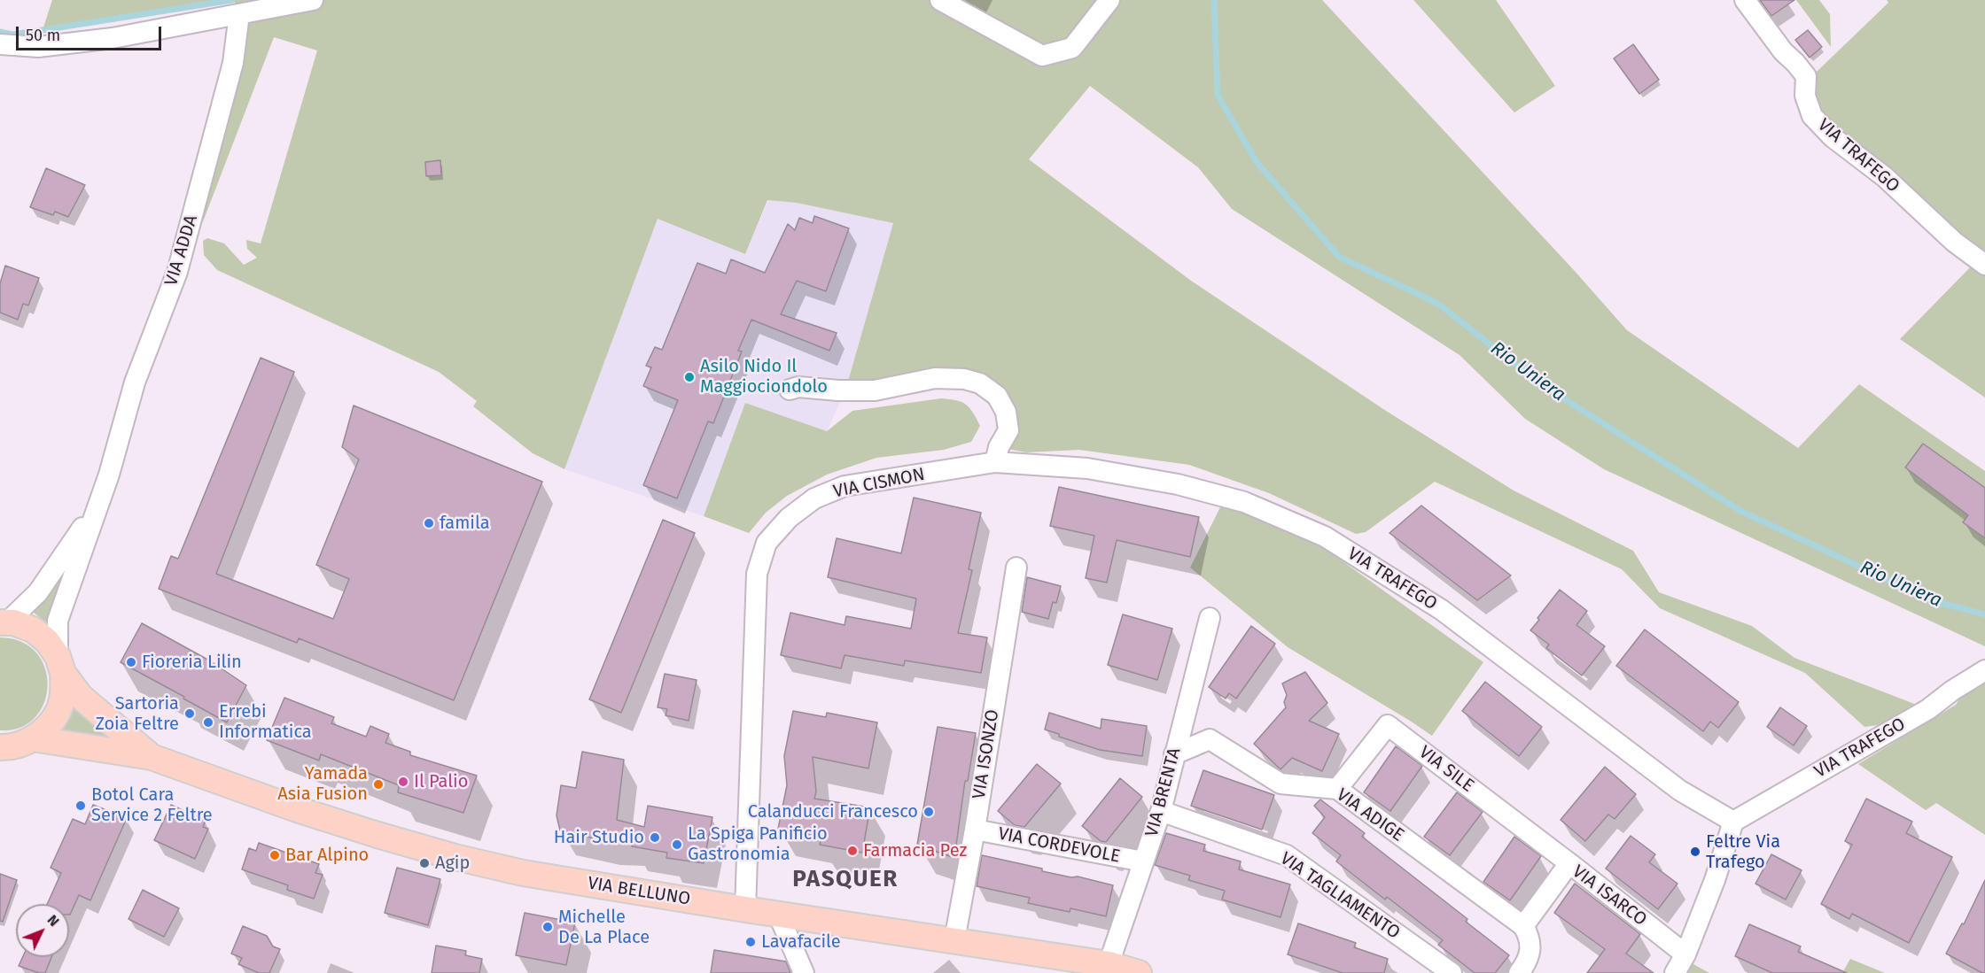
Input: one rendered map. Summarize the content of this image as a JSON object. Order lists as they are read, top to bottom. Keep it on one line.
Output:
{"streets":{"main road":["VIA BELLUNO"],"street":["VIA TRAFEGO","VIA ADDA","VIA CISMON","VIA ISONZO","VIA SILE","VIA BRENTA","VIA ADIGE","VIA CORDEVOLE","VIA TAGLIAMENTO","VIA ISARCO"]},"crossings":[["VIA TRAFEGO","VIA CISMON"],["VIA ADDA","VIA BELLUNO"],["VIA CISMON","VIA BELLUNO"],["VIA ISONZO","VIA CORDEVOLE"],["VIA ISONZO","VIA BELLUNO"],["VIA SILE","VIA ADIGE"],["VIA SILE","VIA ISARCO"],["VIA BRENTA","VIA ADIGE"],["VIA BRENTA","VIA CORDEVOLE"],["VIA BRENTA","VIA BELLUNO"],["VIA BRENTA","VIA TAGLIAMENTO"],["VIA ADIGE","VIA ISARCO"]],"districts":["PASQUER"],"water":["Rio Uniera"],"places":["Asilo Nido Il Maggiociondolo","famila","Fioreria Lilin","Sartoria Zoia Feltre","Errebi Informatica","Il Palio","Yamada Asia Fusion","Botol Cara Service 2 Feltre","Calanducci Francesco","Hair Studio","La Spiga Panificio Gastronomia","Farmacia Pez","Feltre Via Trafego","Bar Alpino","Agip","Michelle De La Place","Lavafacile"],"scale_bar":"50 m","north":"top right"}
